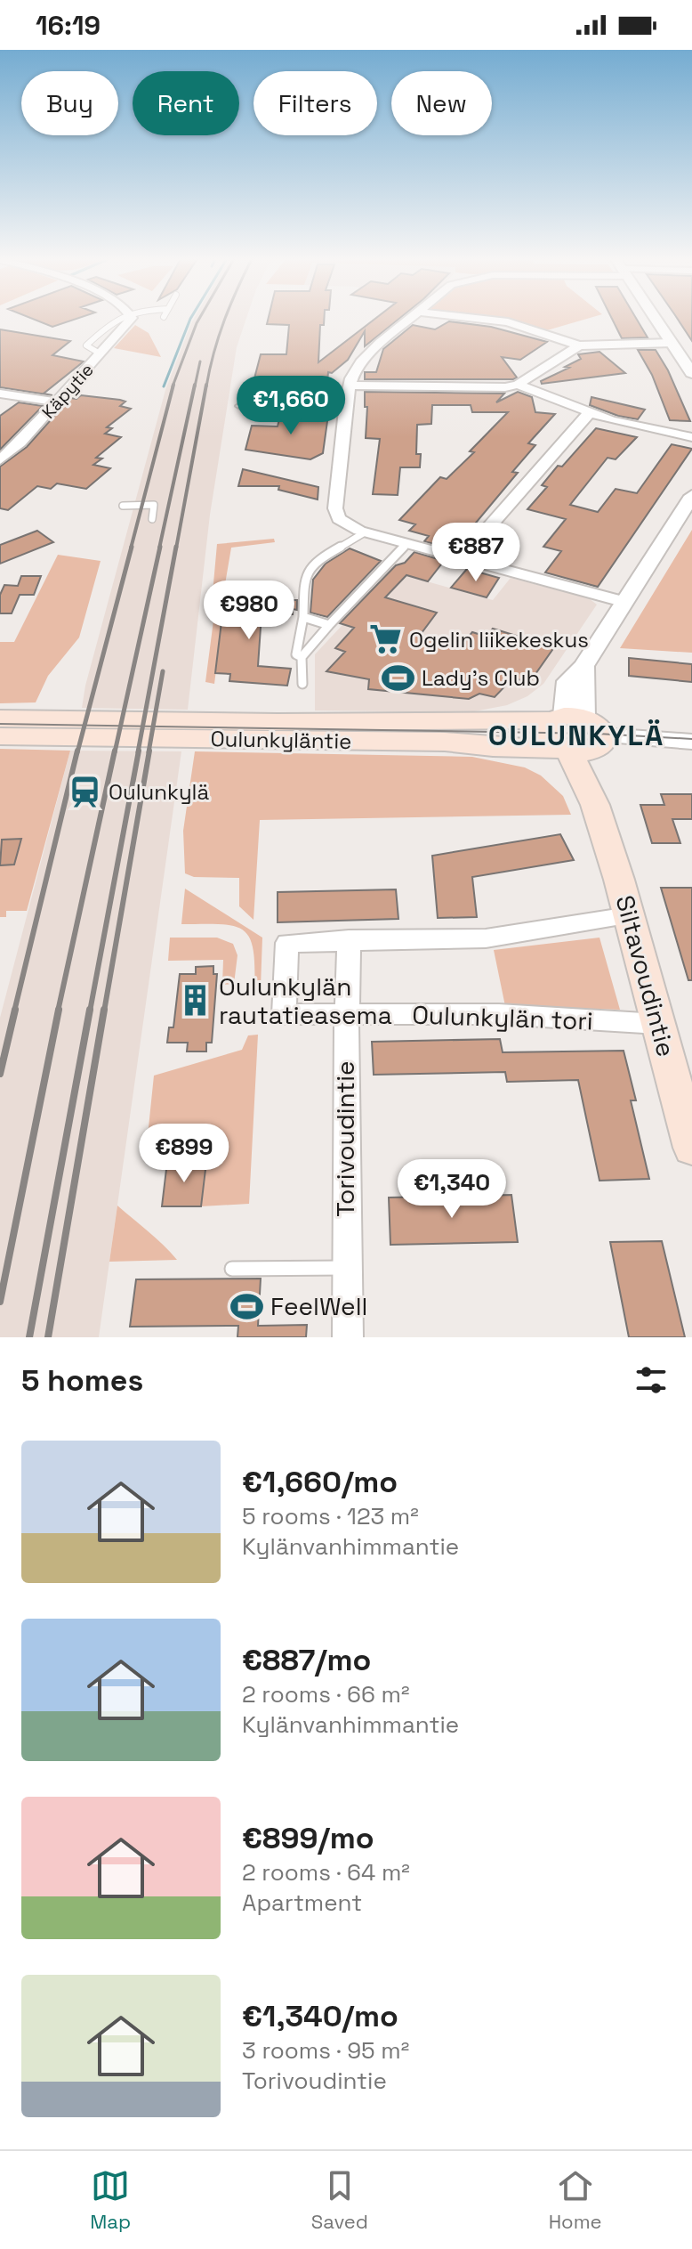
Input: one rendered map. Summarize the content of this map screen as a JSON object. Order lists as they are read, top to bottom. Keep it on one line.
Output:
{"streets":{"main road":["Oulunkyläntie","Siltavoudintie"],"street":["Käpytie","Oulunkylän tori","Torivoudintie"]},"crossings":[["Oulunkyläntie","Siltavoudintie"],["Siltavoudintie","Oulunkylän tori"],["Oulunkylän tori","Torivoudintie"]],"districts":["OULUNKYLÄ"],"places":{"supermarket":["Ogelin liikekeskus"],"sports":["Lady's Club","FeelWell"],"station":["Oulunkylä"],"building":["Oulunkylän rautatieasema"]},"page":{"status":"16:19","chip":["Buy","Rent","Filters","New"],"price":["€1,660","€887","€980","€899","€1,340"],"heading":"5 homes","list":[{"name":"€1,660/mo","note":"5 rooms · 123 m² · Kylänvanhimmantie"},{"name":"€887/mo","note":"2 rooms · 66 m² · Kylänvanhimmantie"},{"name":"€899/mo","note":"2 rooms · 64 m² · Apartment"},{"name":"€1,340/mo","note":"3 rooms · 95 m² · Torivoudintie"}],"tabs":["Map","Saved","Home"]}}
